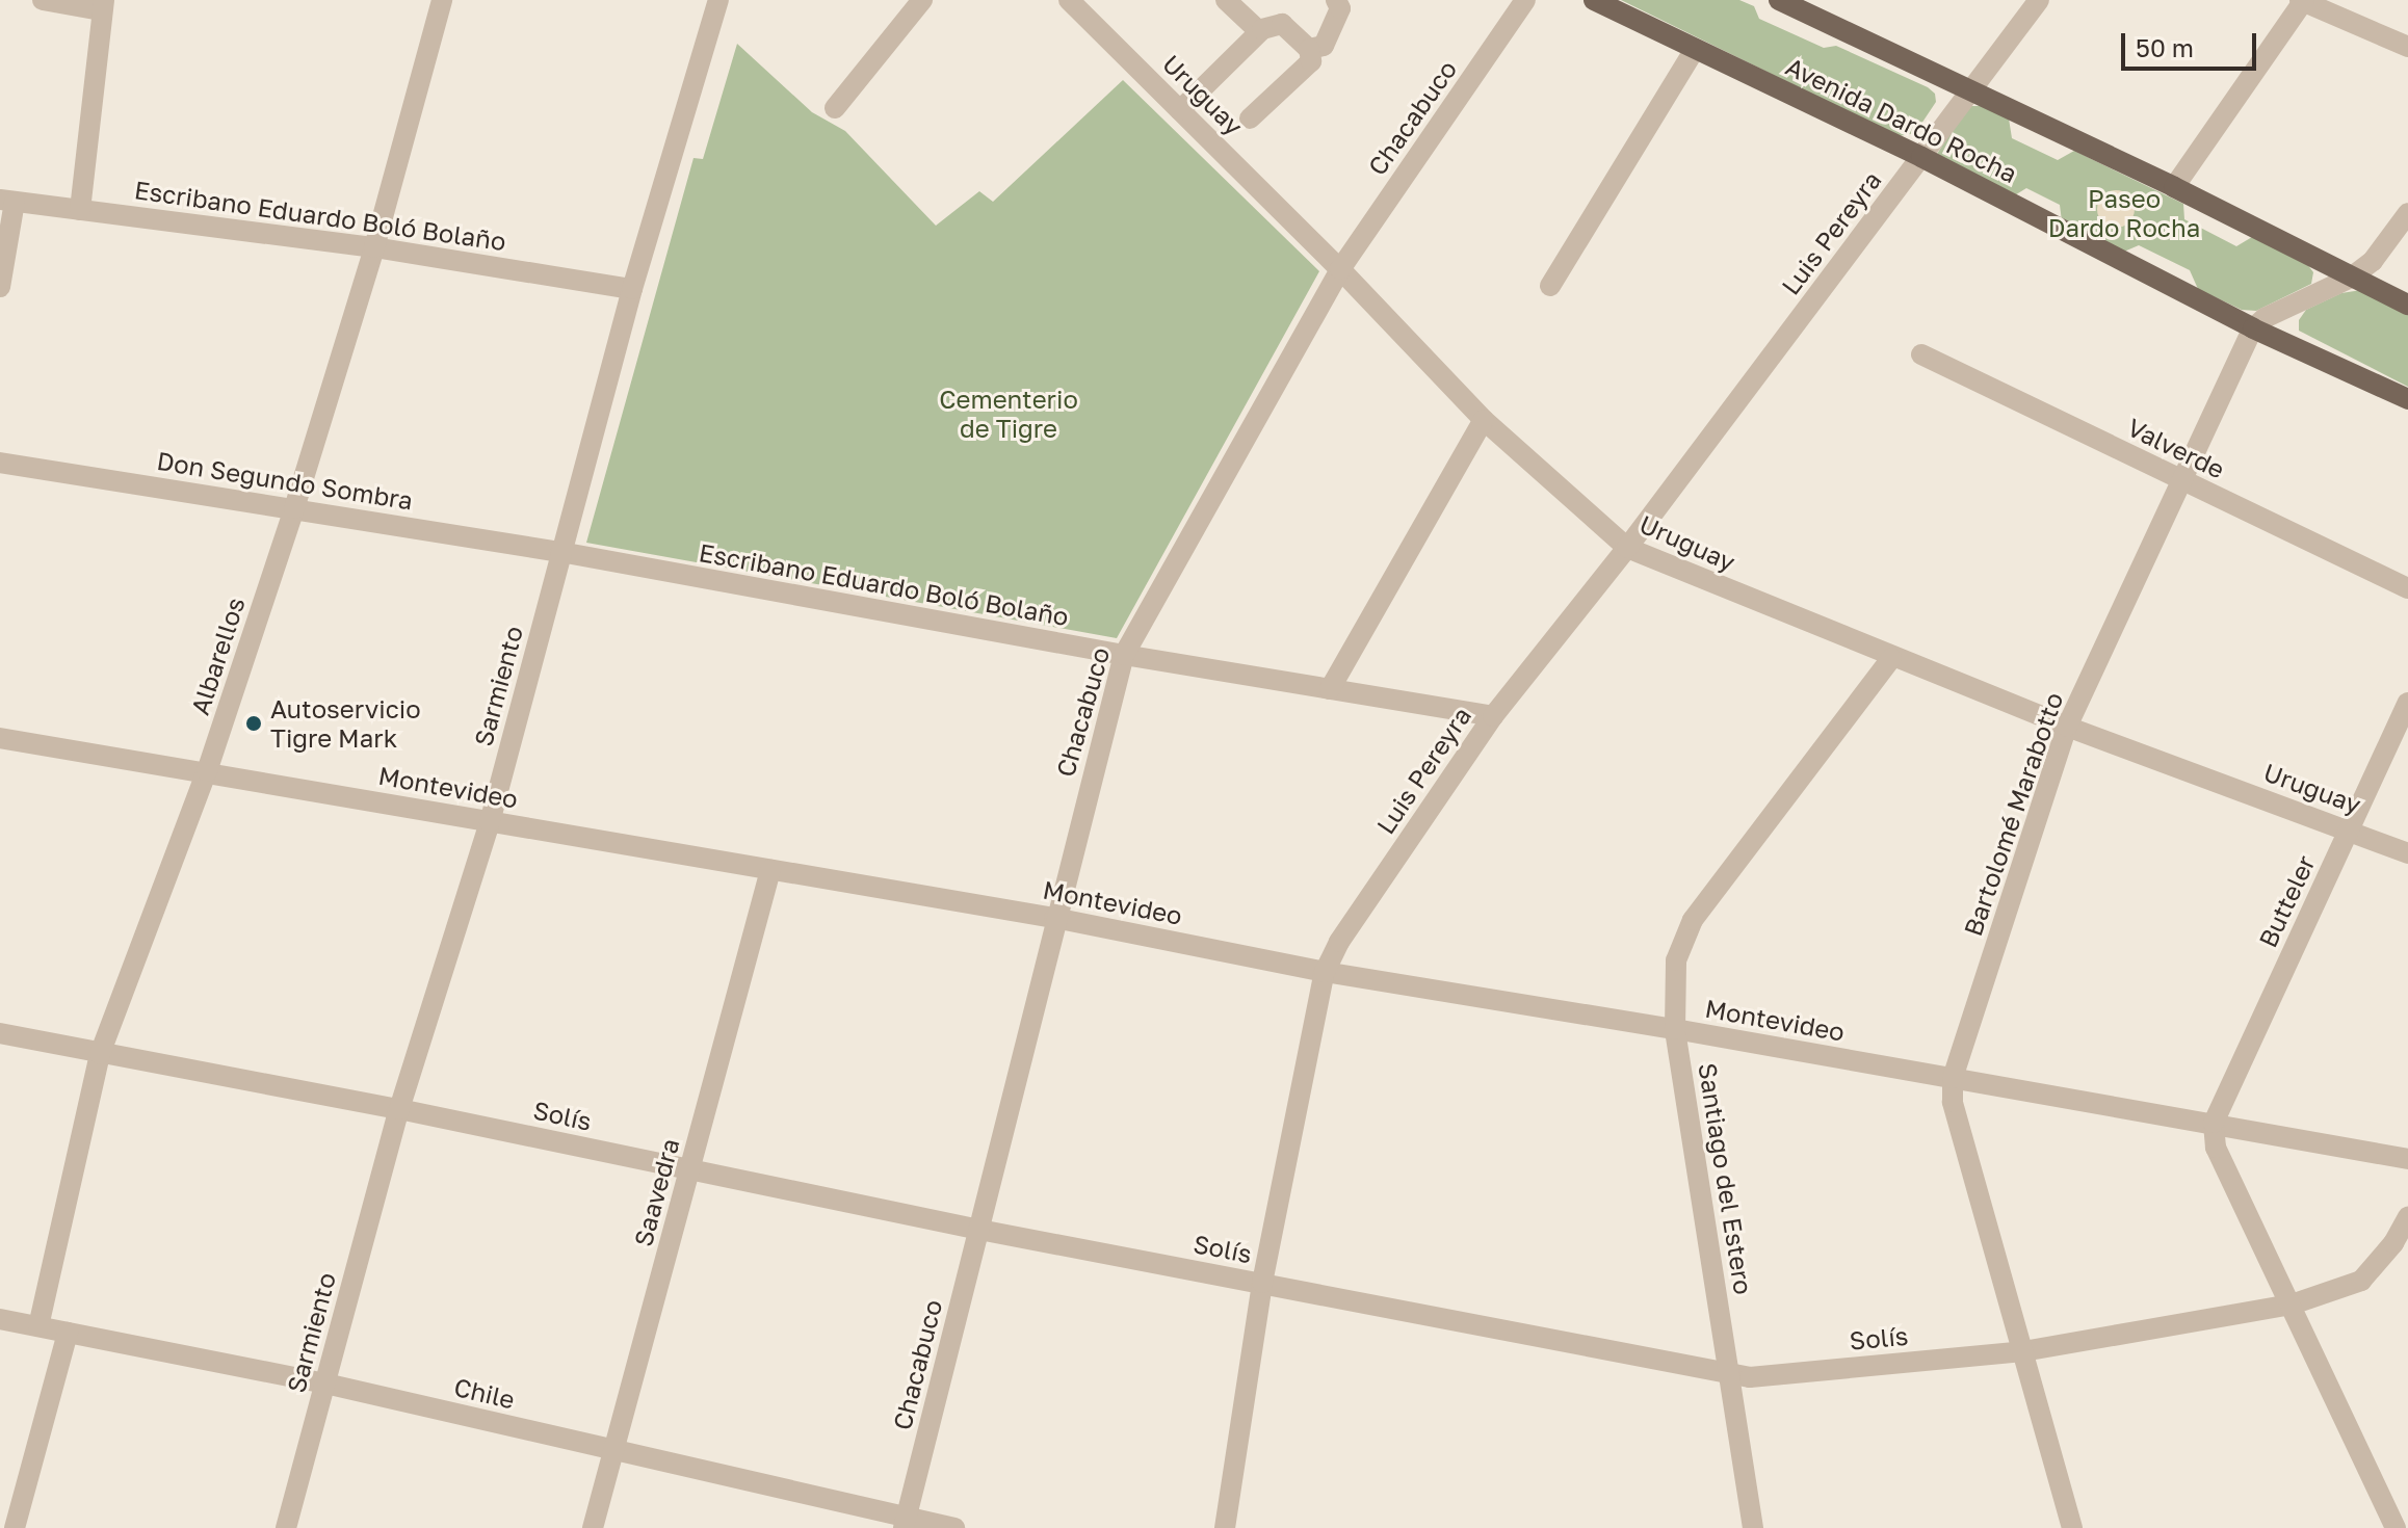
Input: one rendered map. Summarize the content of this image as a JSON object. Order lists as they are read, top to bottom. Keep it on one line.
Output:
{"streets":{"main road":["Avenida Dardo Rocha"],"street":["Uruguay","Chacabuco","Escribano Eduardo Boló Bolaño","Luis Pereyra","Valverde","Don Segundo Sombra","Albarellos","Sarmiento","Montevideo","Bartolomé Marabotto","Butteler","Solís","Santiago del Estero","Saavedra","Chile"]},"crossings":[["Uruguay","Chacabuco"],["Uruguay","Luis Pereyra"],["Uruguay","Bartolomé Marabotto"],["Uruguay","Butteler"],["Uruguay","Santiago del Estero"],["Chacabuco","Escribano Eduardo Boló Bolaño"],["Chacabuco","Montevideo"],["Chacabuco","Solís"],["Chacabuco","Chile"],["Avenida Dardo Rocha","Luis Pereyra"],["Avenida Dardo Rocha","Bartolomé Marabotto"],["Escribano Eduardo Boló Bolaño","Luis Pereyra"],["Escribano Eduardo Boló Bolaño","Don Segundo Sombra"],["Escribano Eduardo Boló Bolaño","Albarellos"],["Escribano Eduardo Boló Bolaño","Sarmiento"],["Luis Pereyra","Montevideo"],["Luis Pereyra","Solís"],["Valverde","Bartolomé Marabotto"],["Don Segundo Sombra","Albarellos"],["Don Segundo Sombra","Sarmiento"],["Albarellos","Montevideo"],["Albarellos","Solís"],["Albarellos","Chile"],["Sarmiento","Montevideo"],["Sarmiento","Solís"],["Sarmiento","Chile"],["Montevideo","Bartolomé Marabotto"],["Montevideo","Butteler"],["Montevideo","Santiago del Estero"],["Montevideo","Saavedra"],["Bartolomé Marabotto","Solís"],["Solís","Santiago del Estero"],["Solís","Saavedra"],["Saavedra","Chile"]],"parks":["Paseo Dardo Rocha","Cementerio de Tigre"],"places":["Autoservicio Tigre Mark"],"scale_bar":"50 m"}
